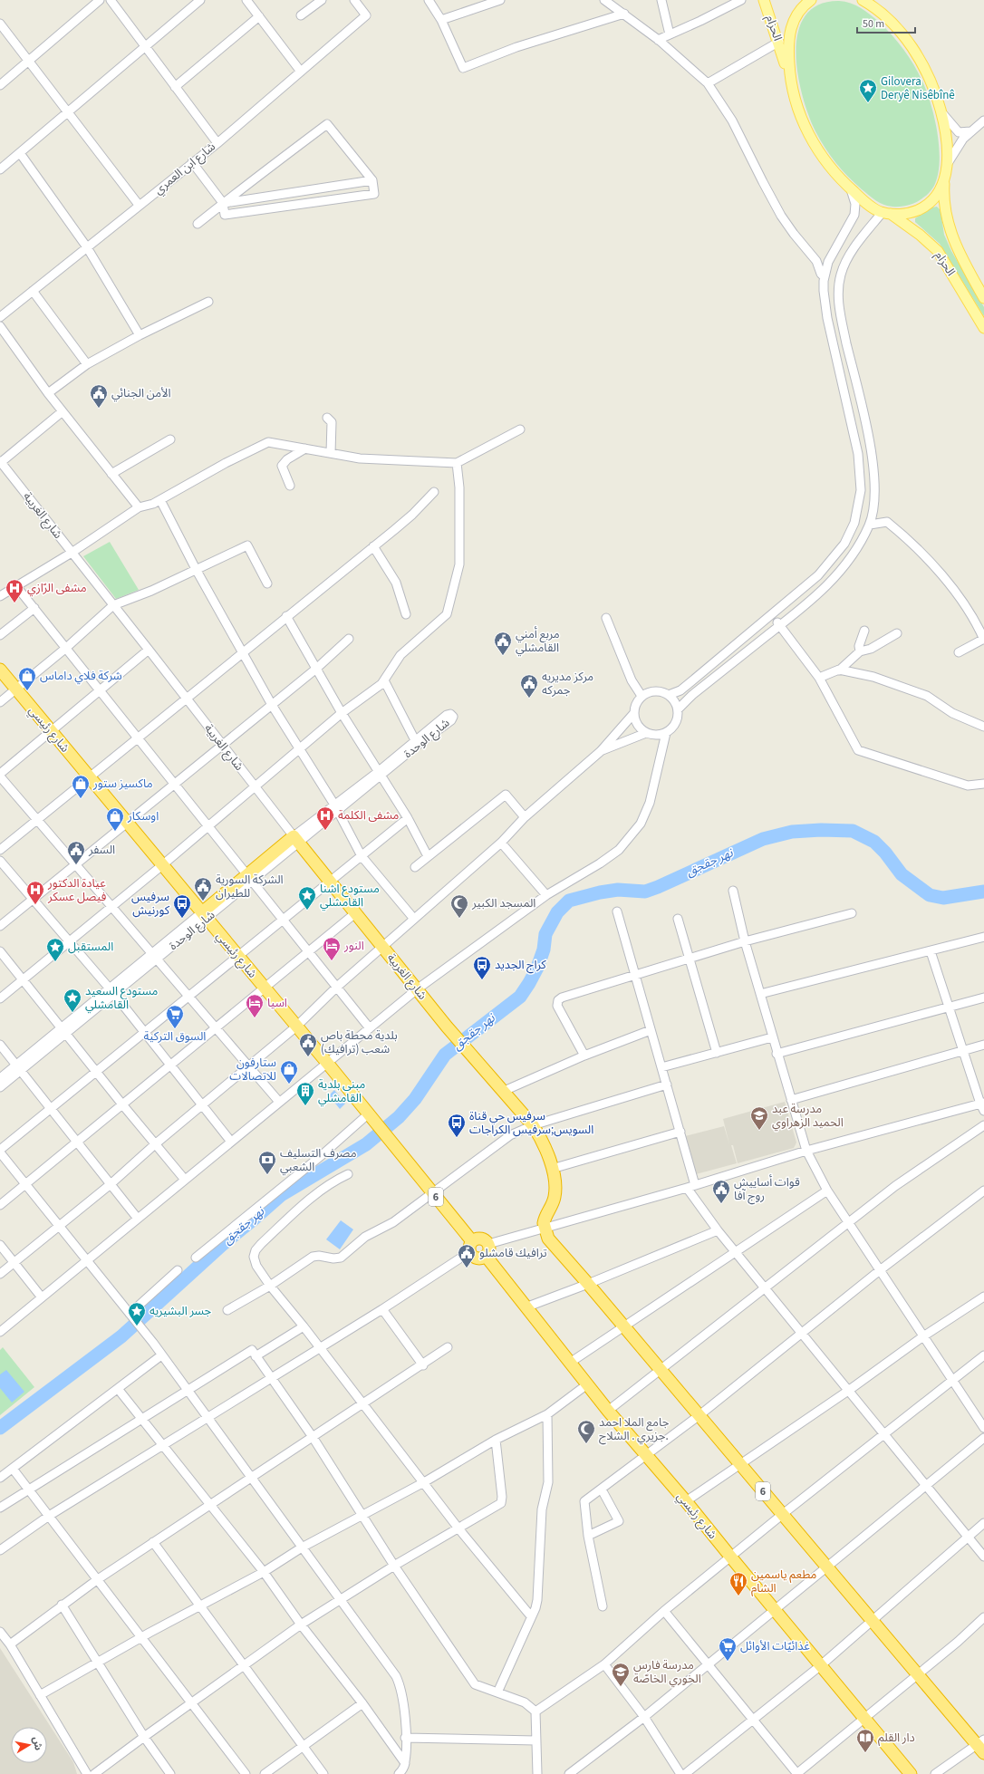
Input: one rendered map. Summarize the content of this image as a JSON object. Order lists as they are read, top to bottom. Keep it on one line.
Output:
{"streets":{"highway":["شارع الغربية","شارع رئيسي","شارع الوحدة","6"],"main road":["الحزام"],"street":["شارع ابن العمري"]},"crossings":[["شارع الغربية","شارع الوحدة"],["شارع الغربية","6"],["شارع رئيسي","شارع الوحدة"]],"water":["نهر جقجق"],"places":{"place":["Gilovera Deryê Nisêbînê","مستودع اشنا القامشلي","المستقبل","مستودع السعيد القامشلي","جسر البشيريه"],"public building":["الأمن الجنائي","مربع أمني القامشلي","مركز مديريه جمركه","السفر","الشركة السورية للطيران","بلدية محطة باص شعب (ترافيك)","قوات أساييش روج آفا","ترافيك قامشلو"],"hospital":["مشفى الرّازي","مشفى الكلمة","عيادة الدكتور فيصل عسكر"],"shop":["شركة فلاي داماس","ماكسيز ستور","اوسكار","ستارفون للاتصالات"],"bus stop":["سرفيس كورنيش","كراج الجديد","سرفيس حي قناة السويس;سرفيس الكراجات"],"mosque":["المسجد الكبير","جامع الملا احمد جزيري . الشلاح."],"hotel":["النور","اسيا"],"supermarket":["السوق التركية","غذائيّات الأوائل"],"building":["مبنى بلدية القامشلي"],"school or university":["مدرسة عبد الحميد الزهراوي","مدرسة فارس الخوري الخاصّة"],"bank":["مصرف التسليف الشعبي"],"restaurant":["مطعم ياسمين الشام"],"library":["دار القلم"]},"scale_bar":"50 m","north":"right"}
